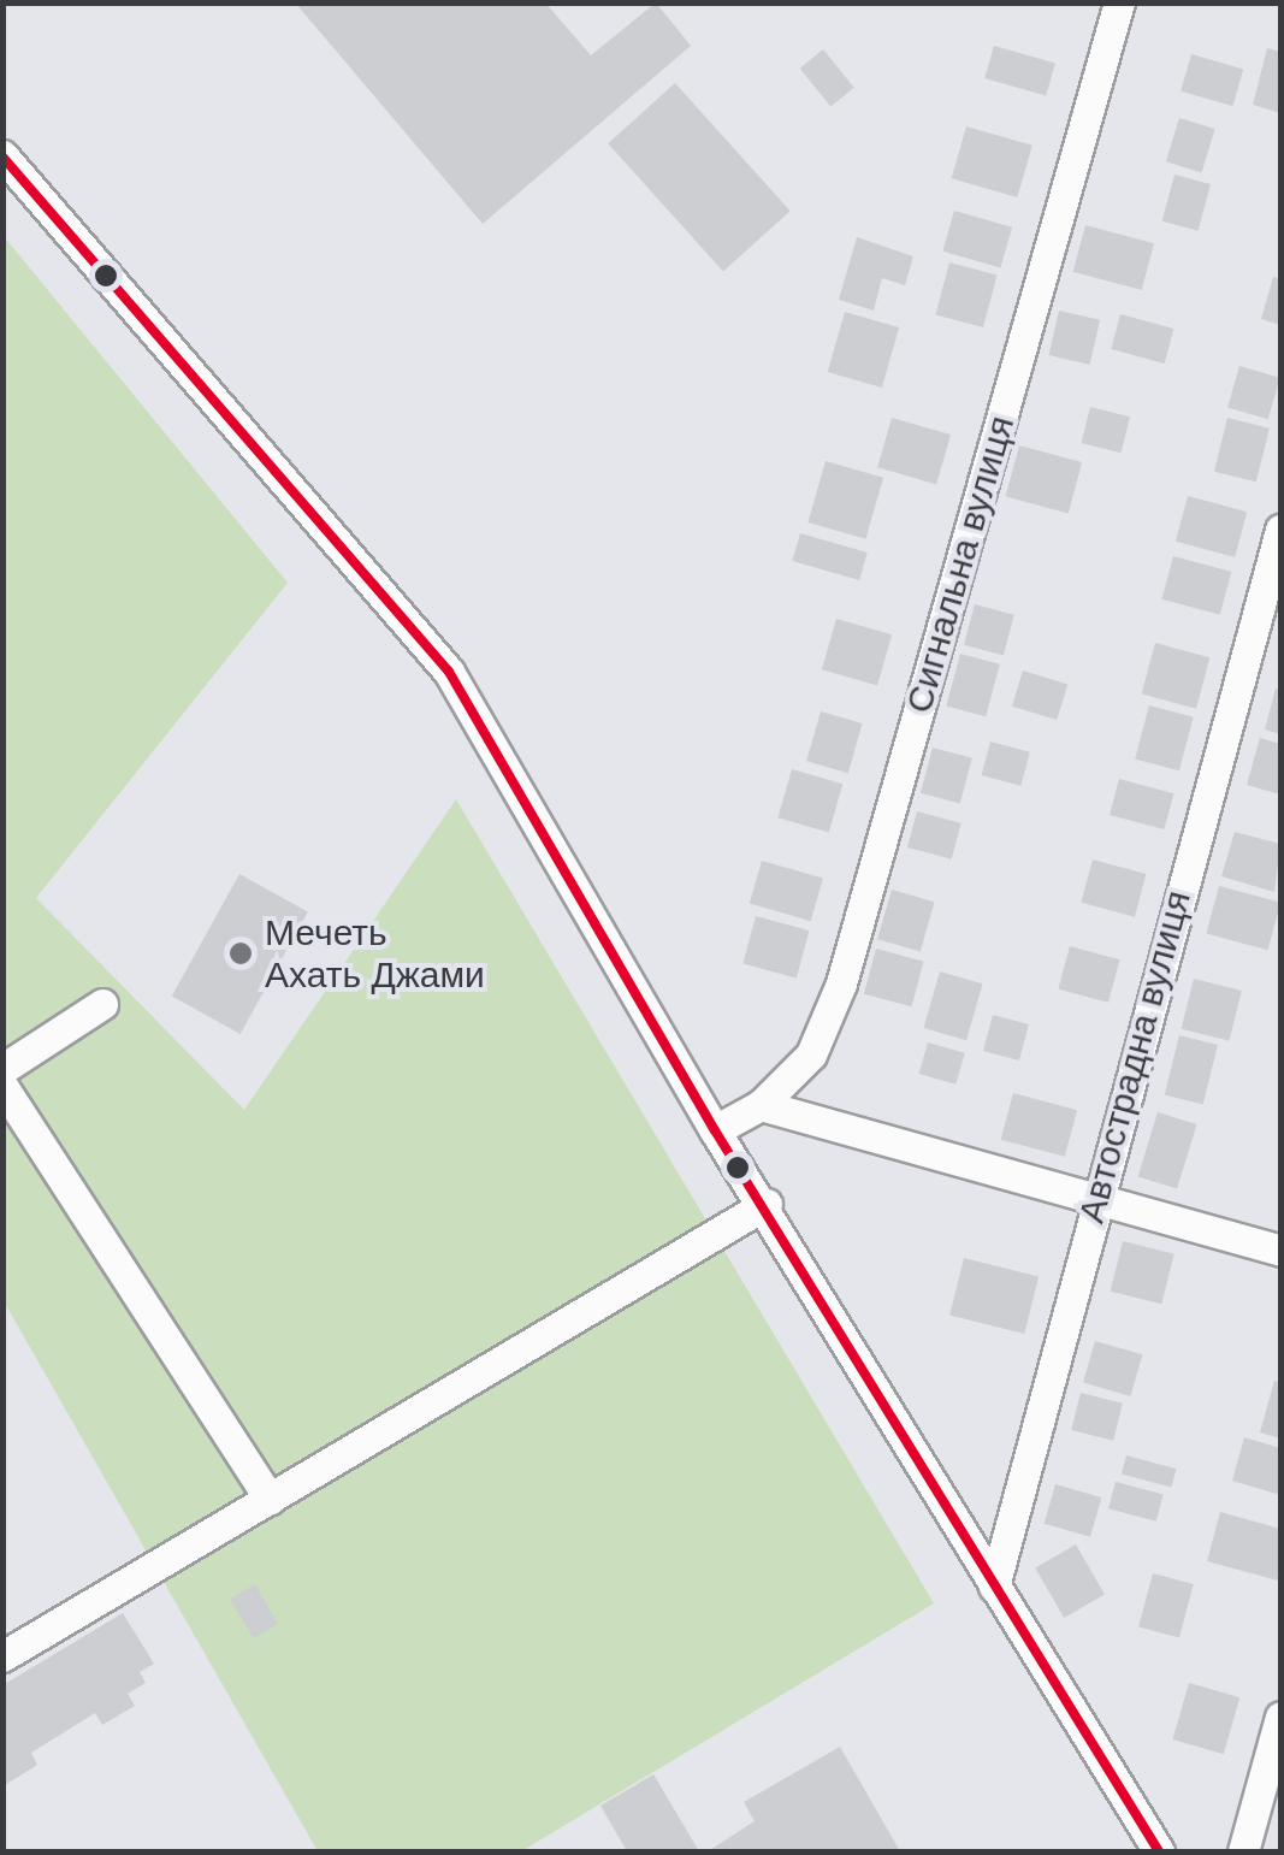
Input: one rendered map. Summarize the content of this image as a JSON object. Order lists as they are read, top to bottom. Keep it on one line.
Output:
{"streets":{"street":["Сигнальна вулиця","Автострадна вулиця"]},"places":["Мечеть Ахать Джами"]}
